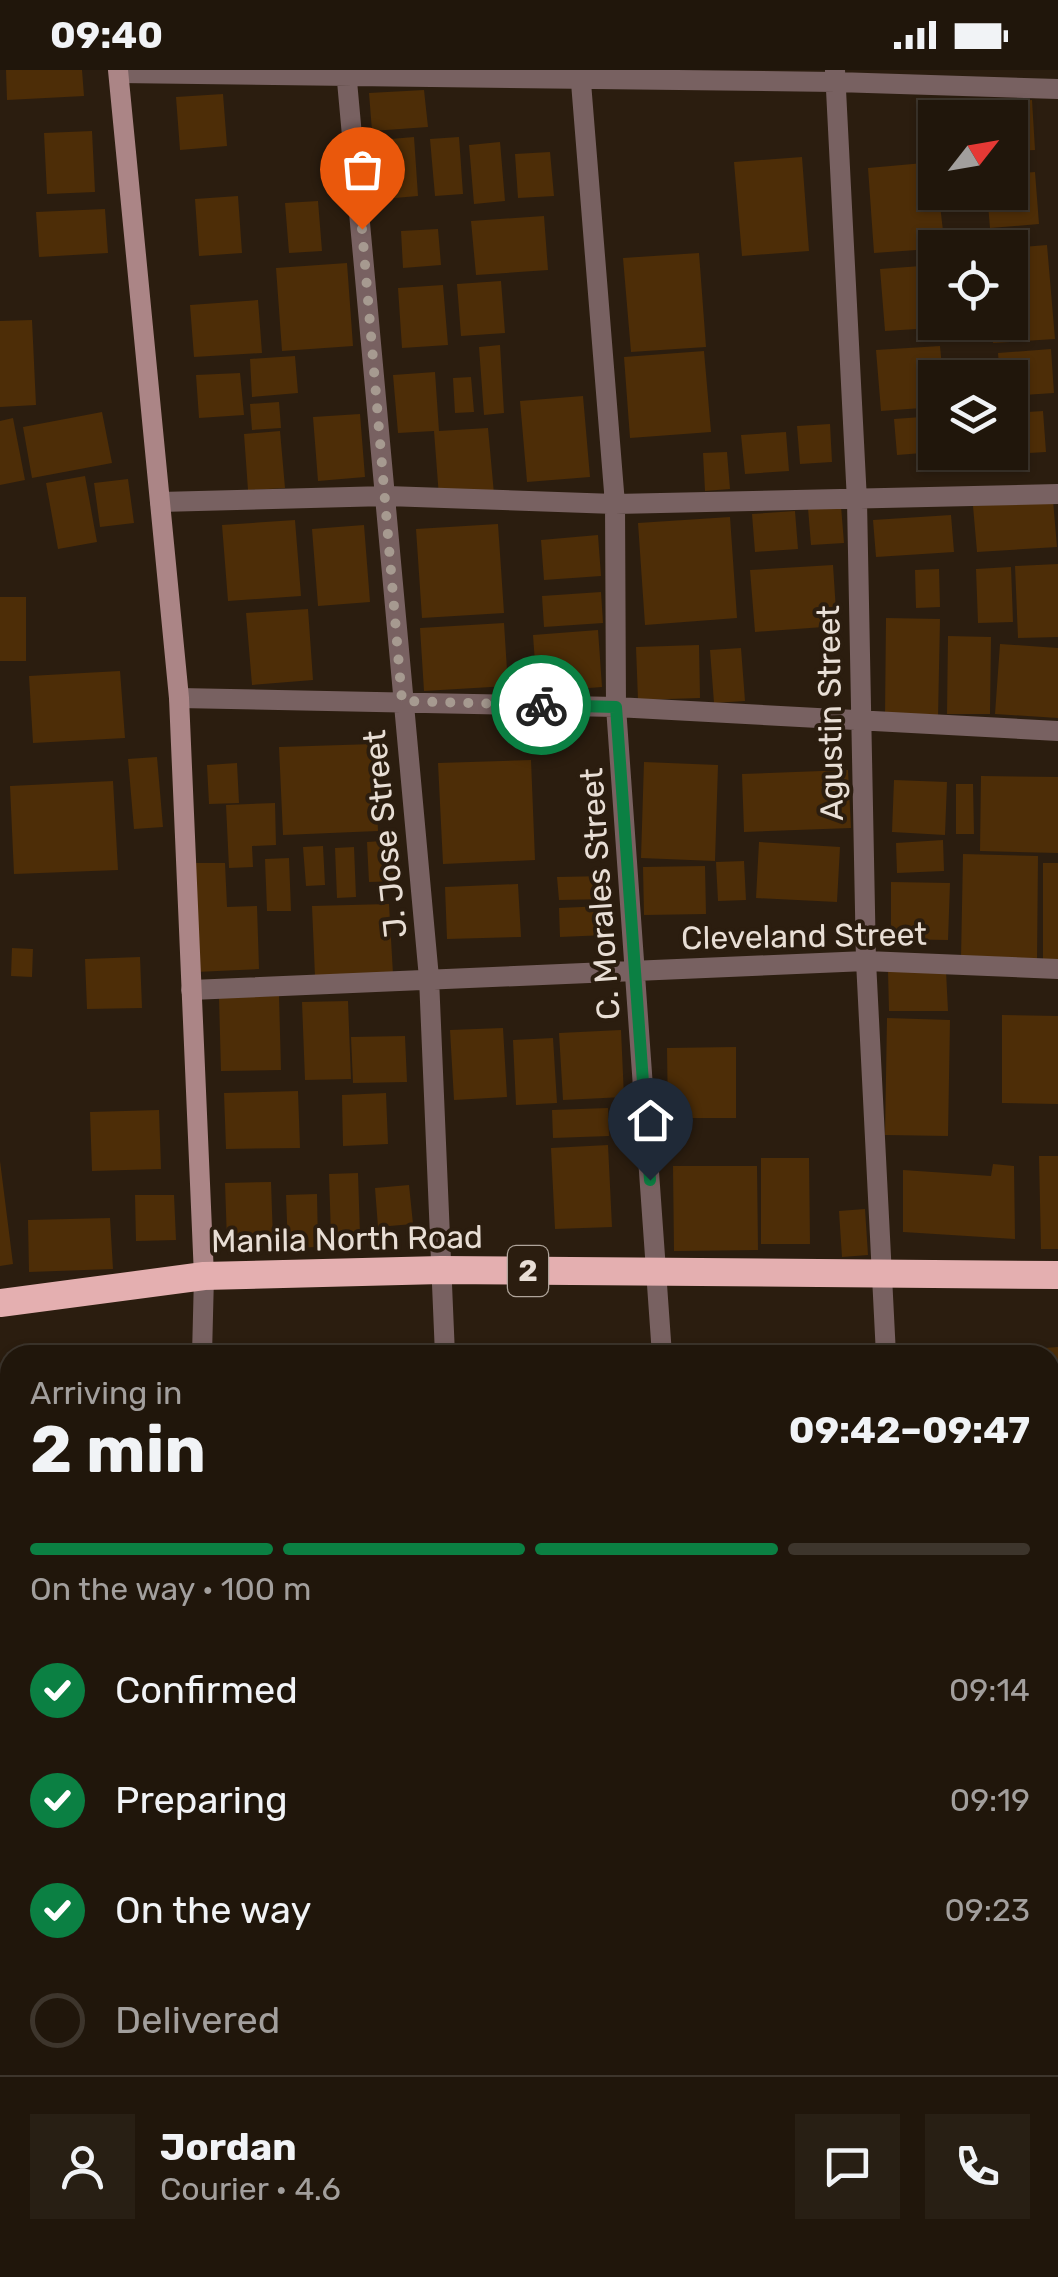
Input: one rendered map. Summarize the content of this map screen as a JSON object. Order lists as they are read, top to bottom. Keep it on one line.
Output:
{"streets":{"highway":["Manila North Road","2"],"street":["Agustin Street","J. Jose Street","C. Morales Street","Cleveland Street"]},"crossings":[["Agustin Street","Cleveland Street"],["Agustin Street","Manila North Road"],["J. Jose Street","Cleveland Street"],["J. Jose Street","Manila North Road"],["C. Morales Street","Cleveland Street"],["C. Morales Street","Manila North Road"]],"north":"top right","page":{"status":"09:40","heading":["2 min","Arriving in","09:42–09:47"],"panel":["Jordan","Courier · 4.6"],"bar":"On the way · 100 m","list":[["Confirmed","09:14"],["Preparing","09:19"],["On the way","09:23"],"Delivered"]}}
